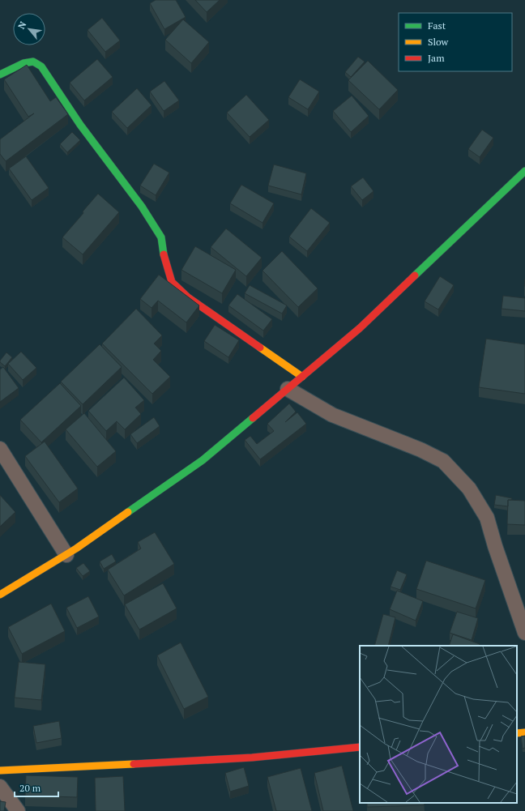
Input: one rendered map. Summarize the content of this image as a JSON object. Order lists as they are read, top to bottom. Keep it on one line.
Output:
{"legend":["Fast","Slow","Jam"],"scale_bar":"20 m","north":"top left"}
